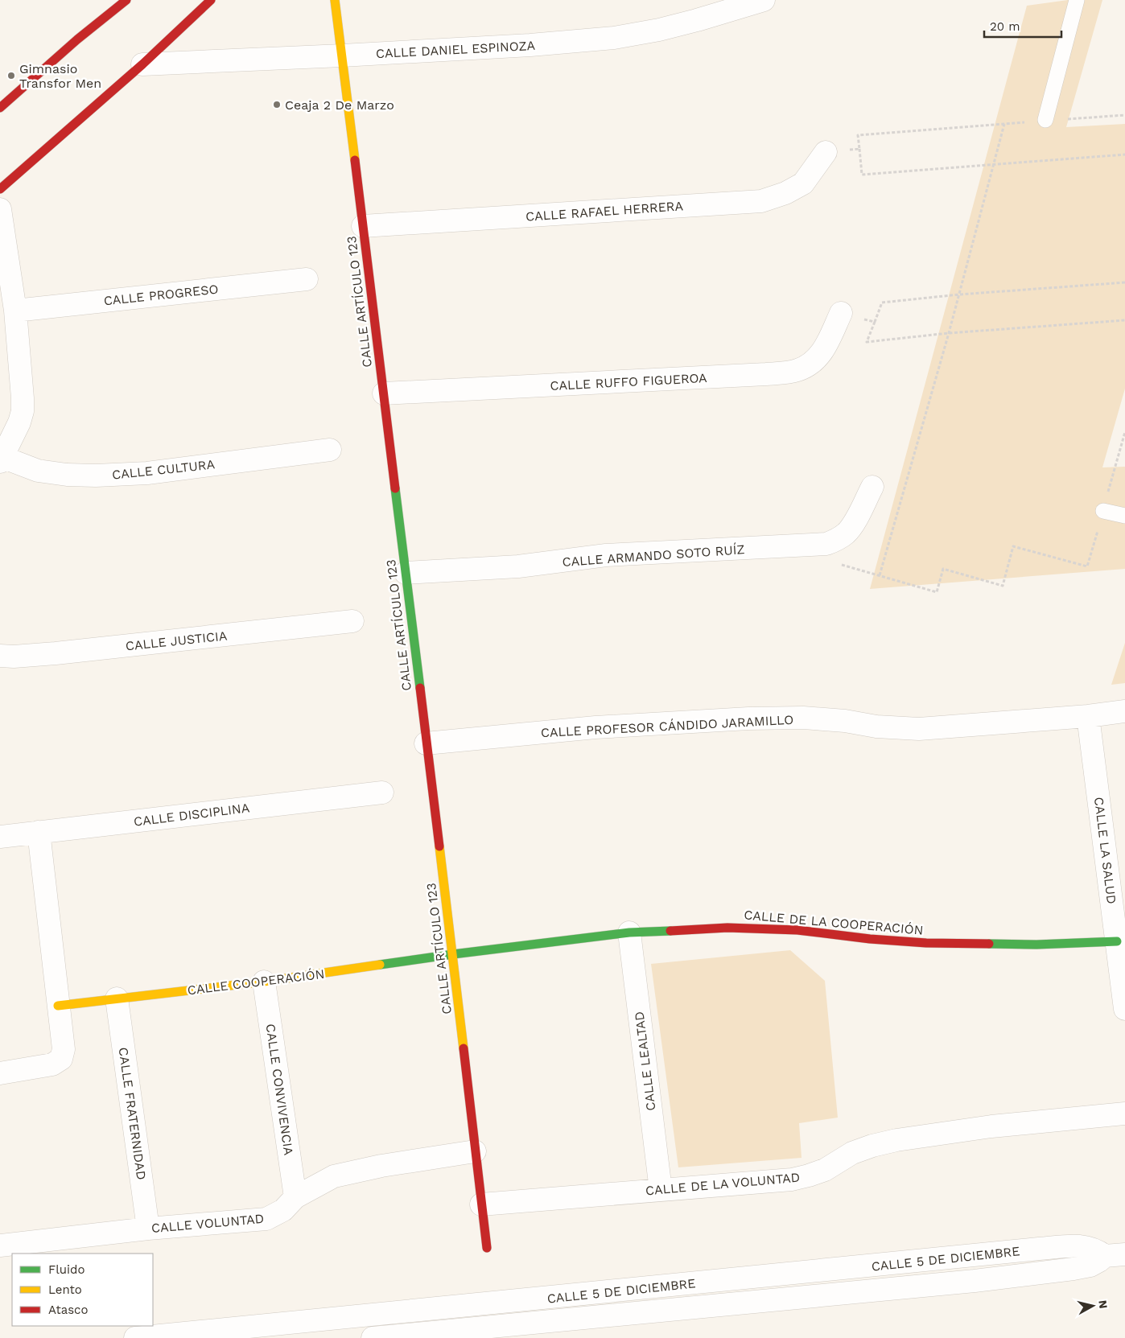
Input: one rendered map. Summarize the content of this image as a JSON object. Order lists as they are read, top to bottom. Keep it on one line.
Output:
{"streets":{"street":["CALLE DANIEL ESPINOZA","CALLE RAFAEL HERRERA","CALLE PROGRESO","CALLE ARTÍCULO 123","CALLE RUFFO FIGUEROA","CALLE CULTURA","CALLE ARMANDO SOTO RUÍZ","CALLE JUSTICIA","CALLE PROFESOR CÁNDIDO JARAMILLO","CALLE DISCIPLINA","CALLE LA SALUD","CALLE DE LA COOPERACIÓN","CALLE COOPERACIÓN","CALLE LEALTAD","CALLE CONVIVENCIA","CALLE FRATERNIDAD","CALLE DE LA VOLUNTAD","CALLE VOLUNTAD","CALLE 5 DE DICIEMBRE"]},"crossings":[["CALLE DANIEL ESPINOZA","CALLE ARTÍCULO 123"],["CALLE RAFAEL HERRERA","CALLE ARTÍCULO 123"],["CALLE ARTÍCULO 123","CALLE RUFFO FIGUEROA"],["CALLE ARTÍCULO 123","CALLE ARMANDO SOTO RUÍZ"],["CALLE ARTÍCULO 123","CALLE PROFESOR CÁNDIDO JARAMILLO"],["CALLE ARTÍCULO 123","CALLE DE LA COOPERACIÓN"],["CALLE ARTÍCULO 123","CALLE COOPERACIÓN"],["CALLE ARTÍCULO 123","CALLE DE LA VOLUNTAD"],["CALLE ARTÍCULO 123","CALLE VOLUNTAD"],["CALLE PROFESOR CÁNDIDO JARAMILLO","CALLE LA SALUD"],["CALLE LA SALUD","CALLE DE LA COOPERACIÓN"],["CALLE DE LA COOPERACIÓN","CALLE COOPERACIÓN"],["CALLE DE LA COOPERACIÓN","CALLE LEALTAD"],["CALLE COOPERACIÓN","CALLE CONVIVENCIA"],["CALLE COOPERACIÓN","CALLE FRATERNIDAD"],["CALLE LEALTAD","CALLE DE LA VOLUNTAD"],["CALLE CONVIVENCIA","CALLE VOLUNTAD"],["CALLE FRATERNIDAD","CALLE VOLUNTAD"]],"places":["Gimnasio Transfor Men","Ceaja 2 De Marzo"],"legend":["Fluido","Lento","Atasco"],"scale_bar":"20 m","north":"right"}
